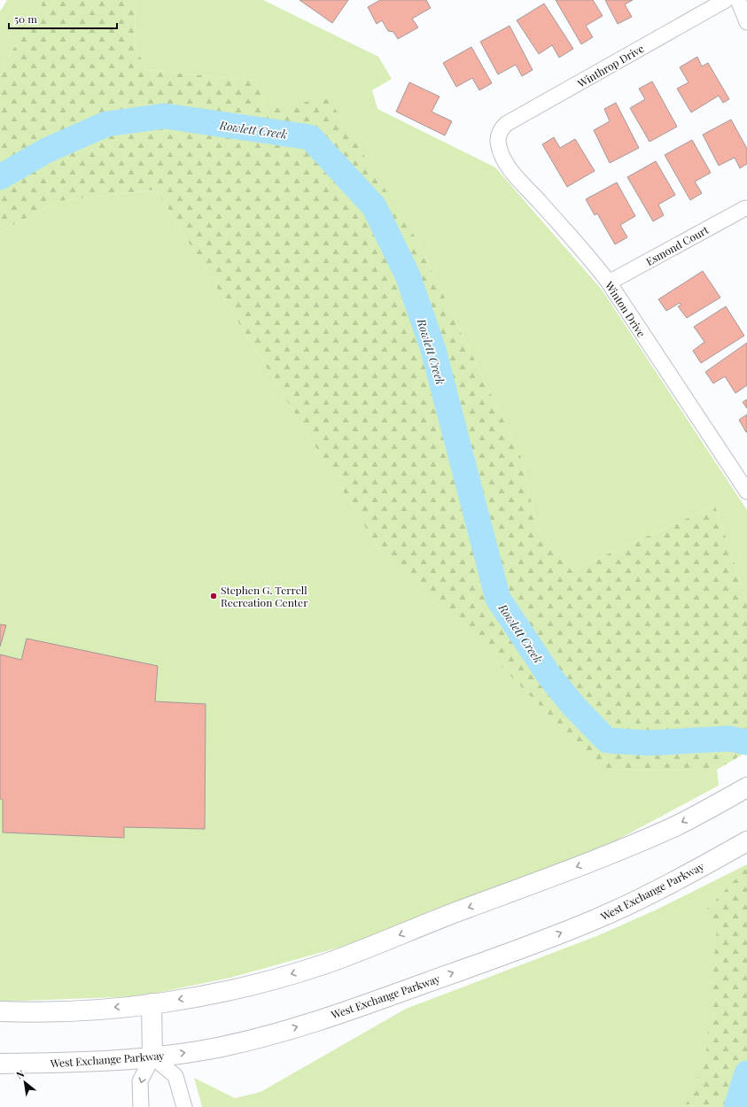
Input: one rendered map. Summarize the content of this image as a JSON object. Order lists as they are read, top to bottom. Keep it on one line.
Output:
{"streets":{"main road":["West Exchange Parkway"],"street":["Winthrop Drive","Esmond Court","Winton Drive"]},"crossings":[["Winthrop Drive","Winton Drive"],["Esmond Court","Winton Drive"]],"water":["Rowlett Creek"],"places":["Stephen G. Terrell Recreation Center"],"scale_bar":"50 m","north":"top left"}
